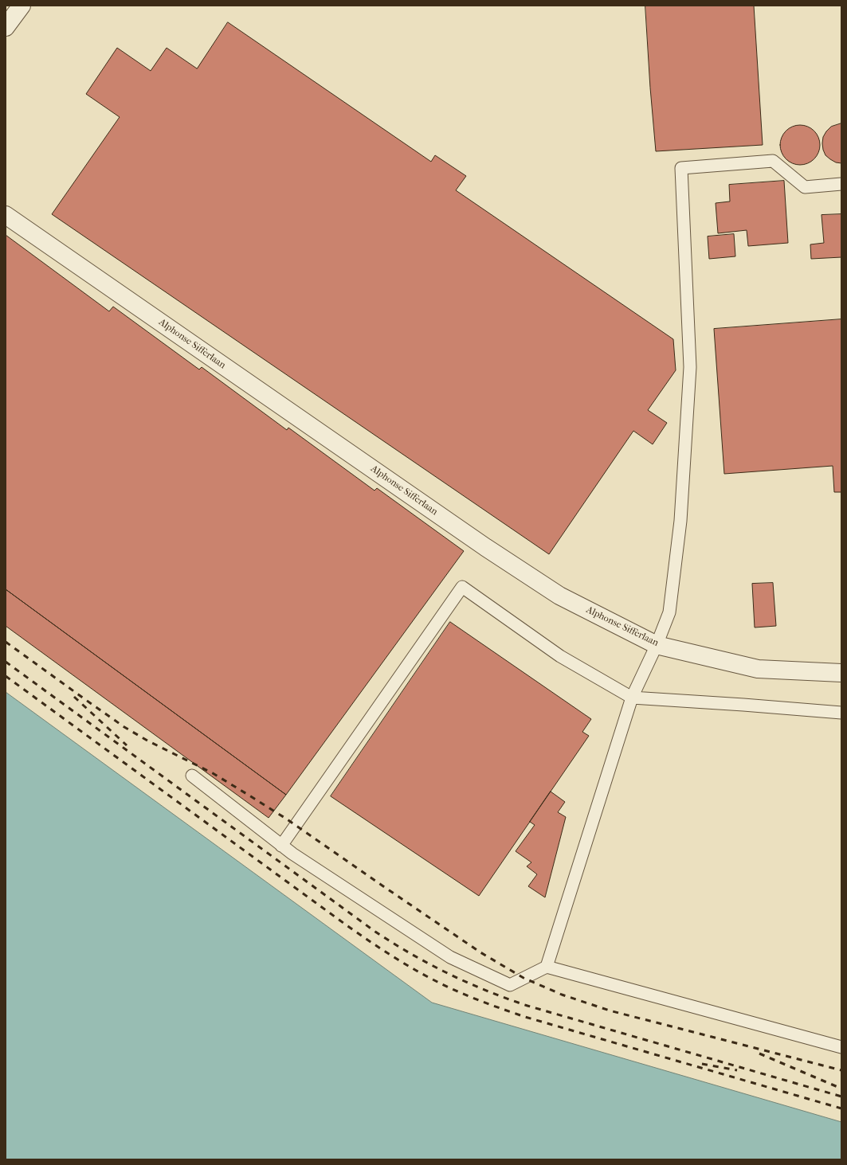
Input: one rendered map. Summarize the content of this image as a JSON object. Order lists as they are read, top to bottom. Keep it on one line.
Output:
{"streets":{"street":["Alphonse Sifferlaan"]}}
